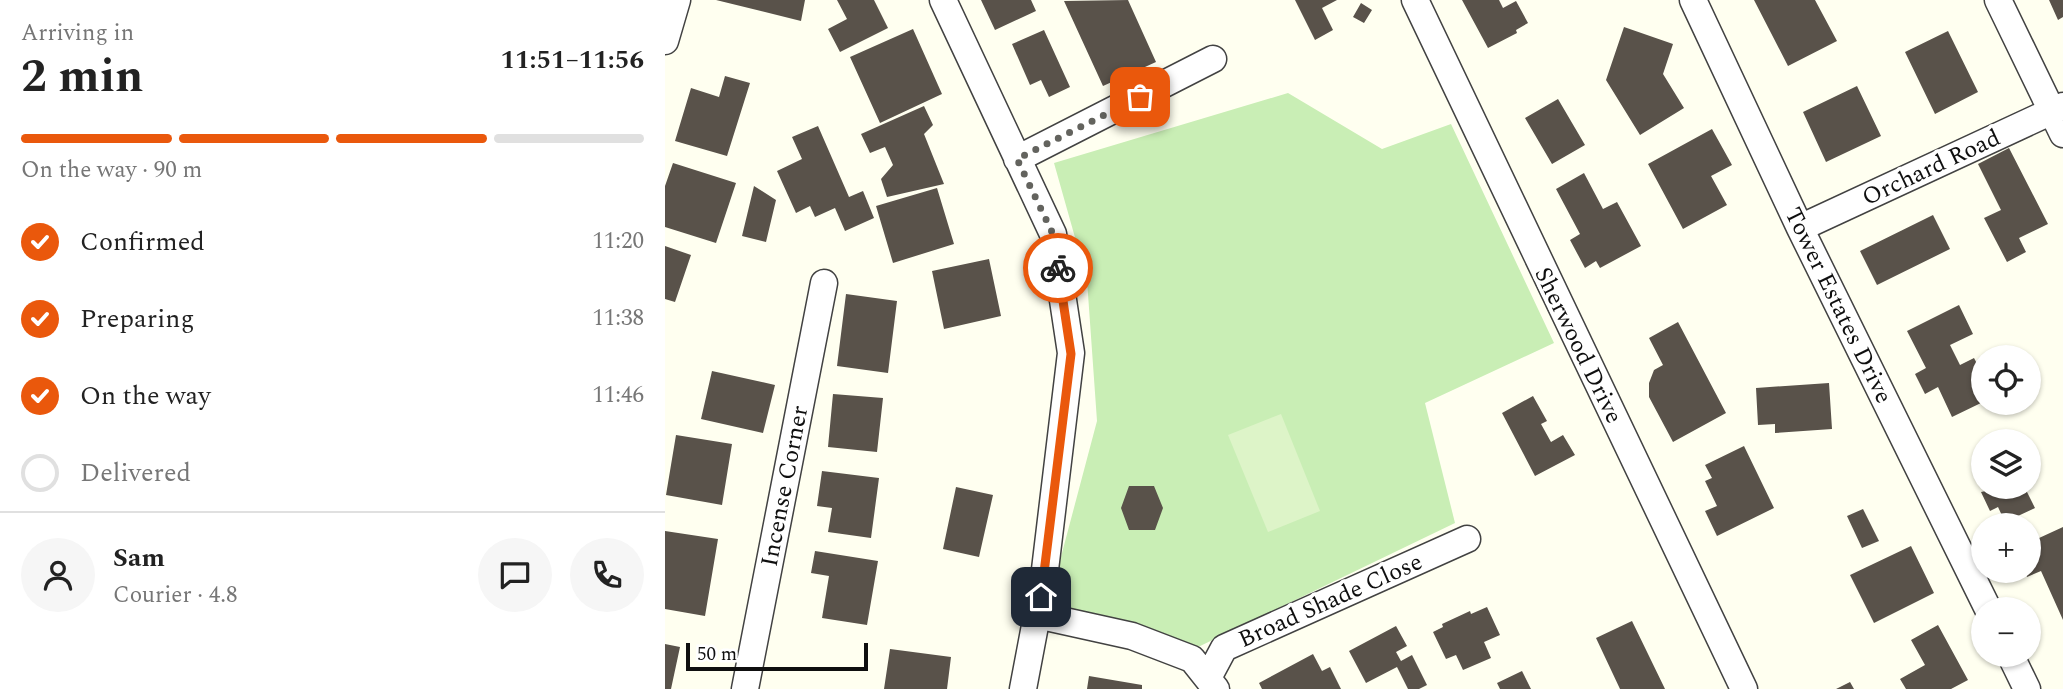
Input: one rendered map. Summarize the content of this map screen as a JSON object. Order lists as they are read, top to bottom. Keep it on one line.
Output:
{"streets":{"street":["Orchard Road","Tower Estates Drive","Sherwood Drive","Incense Corner","Broad Shade Close"]},"crossings":[["Orchard Road","Tower Estates Drive"]],"scale_bar":"50 m","page":{"heading":["2 min","Arriving in","11:51–11:56"],"panel":["Sam","Courier · 4.8"],"bar":"On the way · 90 m","list":[["Confirmed","11:20"],["Preparing","11:38"],["On the way","11:46"],"Delivered"],"map_buttons":["+","−"],"scale":"50 m"}}
